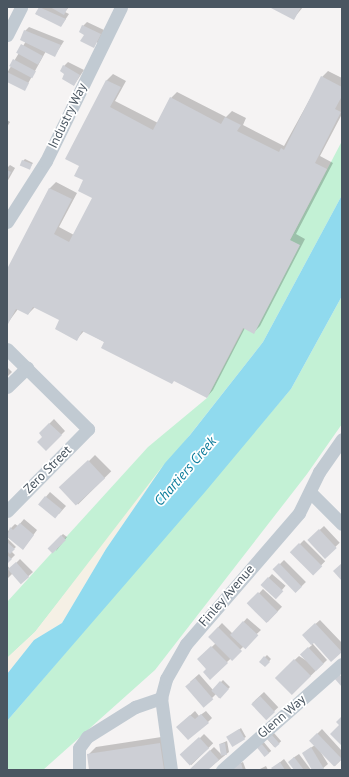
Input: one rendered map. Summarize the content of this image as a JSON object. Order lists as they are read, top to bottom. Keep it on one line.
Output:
{"streets":{"street":["Industry Way","Zero Street","Finley Avenue","Glenn Way"]},"water":["Chartiers Creek"]}
